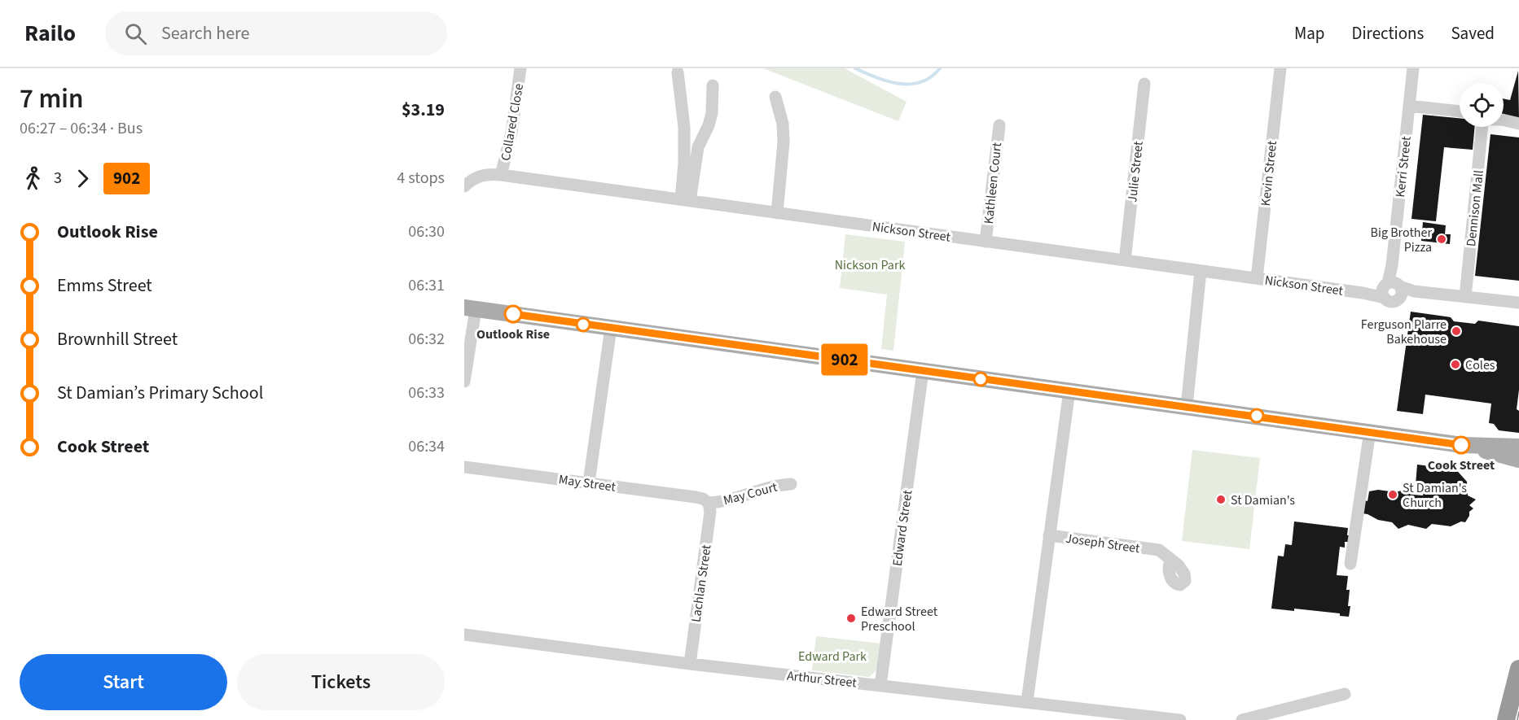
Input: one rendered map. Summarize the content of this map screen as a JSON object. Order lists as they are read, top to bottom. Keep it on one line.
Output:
{"streets":{"street":["Collared Close","Kerri Street","Julie Street","Kevin Street","Kathleen Court","Dennison Mall","Nickson Street","May Street","May Court","Edward Street","Joseph Street","Lachlan Street","Arthur Street"]},"crossings":[["Collared Close","Nickson Street"],["Kerri Street","Nickson Street"],["Julie Street","Nickson Street"],["Kevin Street","Nickson Street"],["Kathleen Court","Nickson Street"],["Dennison Mall","Nickson Street"],["May Street","May Court"],["May Street","Lachlan Street"],["May Court","Lachlan Street"],["Edward Street","Arthur Street"],["Lachlan Street","Arthur Street"]],"parks":["Nickson Park","Edward Park"],"places":["Big Brother Pizza","Outlook Rise","Ferguson Plarre Bakehouse","Coles","Cook Street","St Damian's Church","St Damian's","Edward Street Preschool"],"lines":["bus line 902"],"page":{"header":"Railo","search":"Search here","nav":["Map","Directions","Saved"],"heading":["7 min","06:27 – 06:34 · Bus","$3.19"],"on_map":"902","legs":["3","902","4 stops"],"list":[{"name":"Outlook Rise","value":"06:30"},{"name":"Emms Street","value":"06:31"},{"name":"Brownhill Street","value":"06:32"},{"name":"St Damian’s Primary School","value":"06:33"},{"name":"Cook Street","value":"06:34"}],"buttons":["Start","Tickets"]}}
